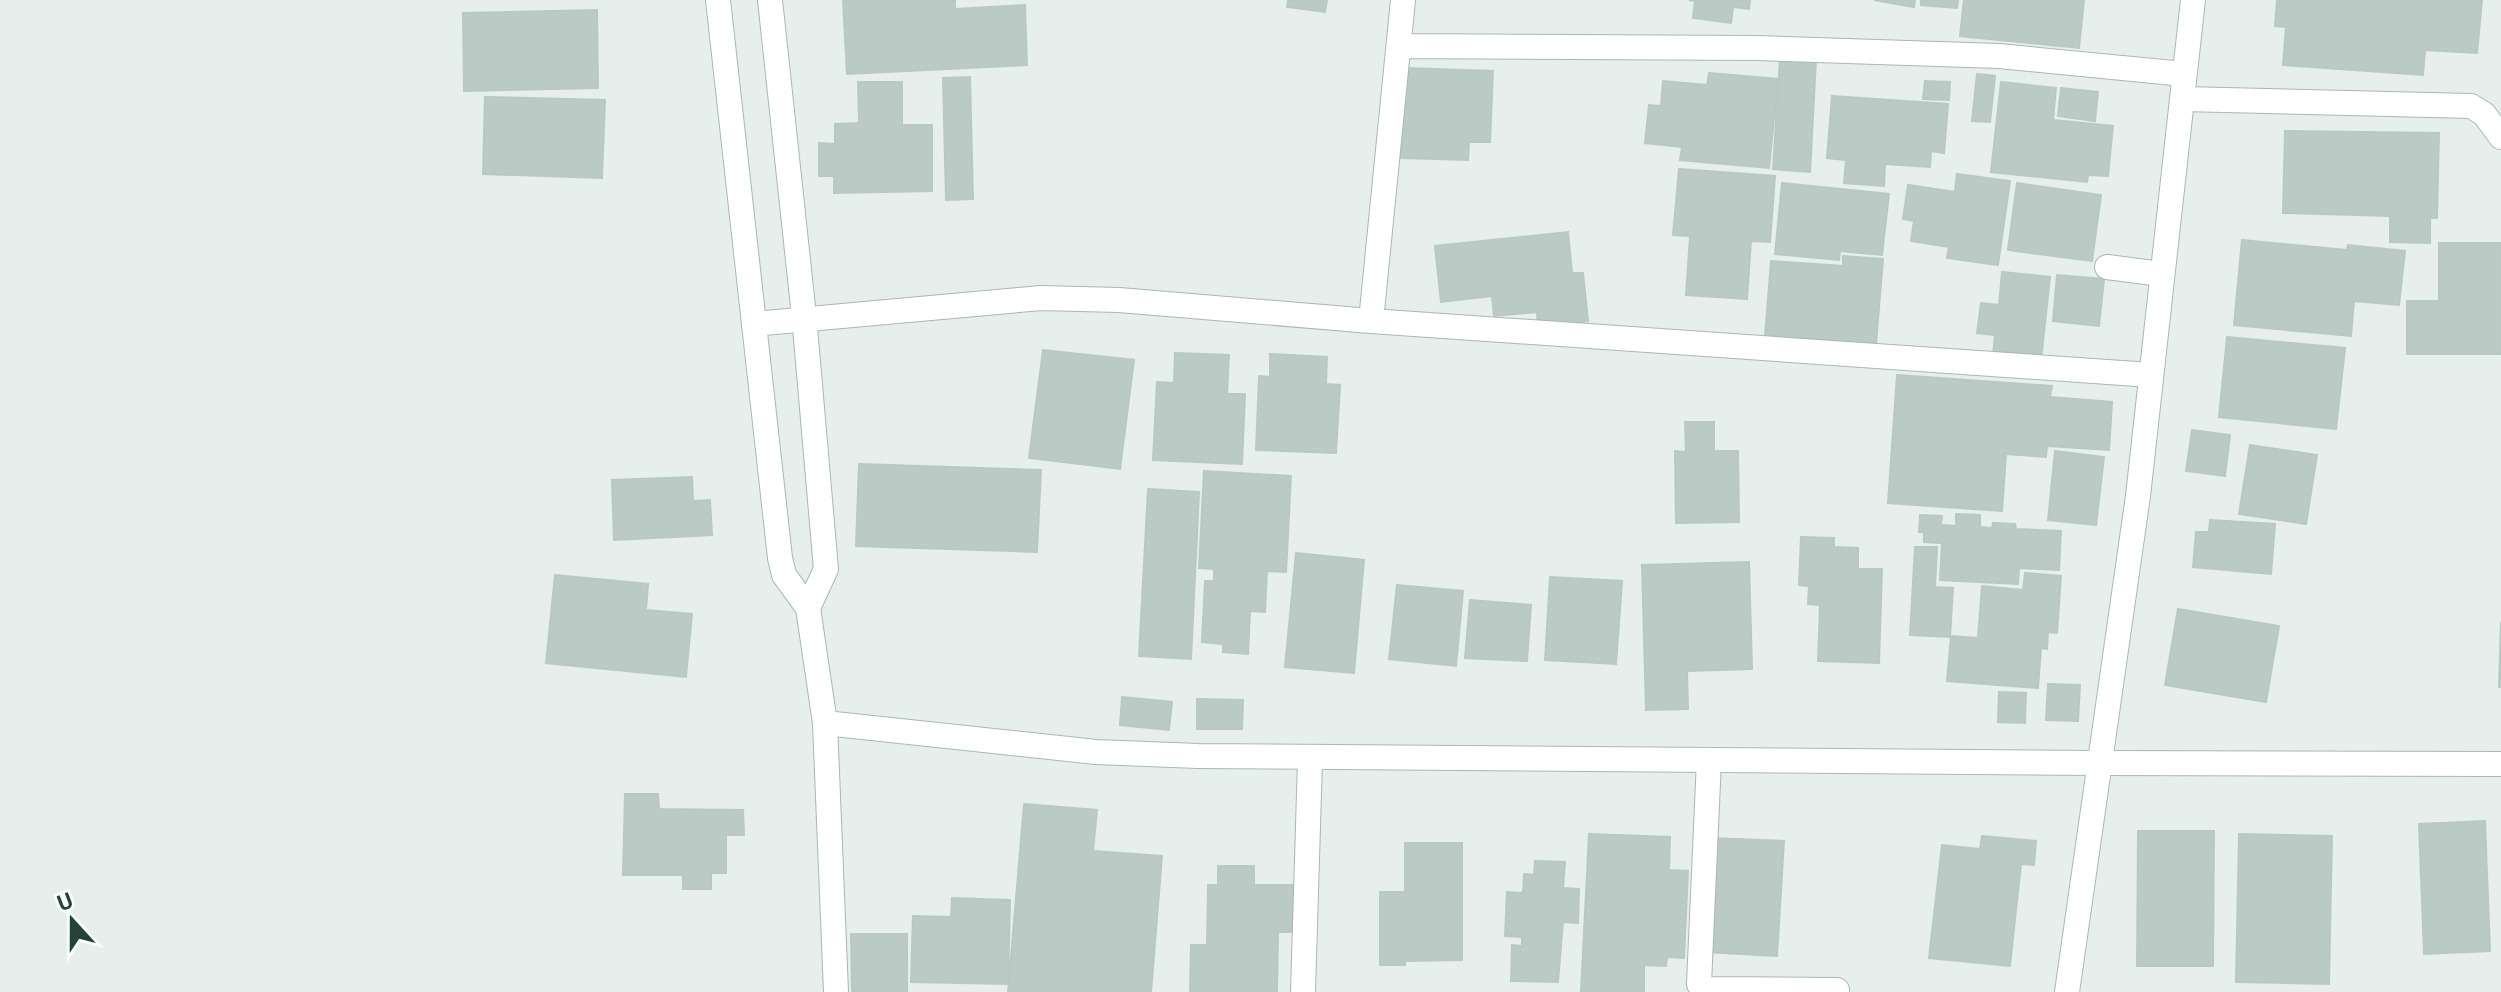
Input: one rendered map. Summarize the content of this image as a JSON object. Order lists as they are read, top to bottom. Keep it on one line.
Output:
{"north":"top"}
